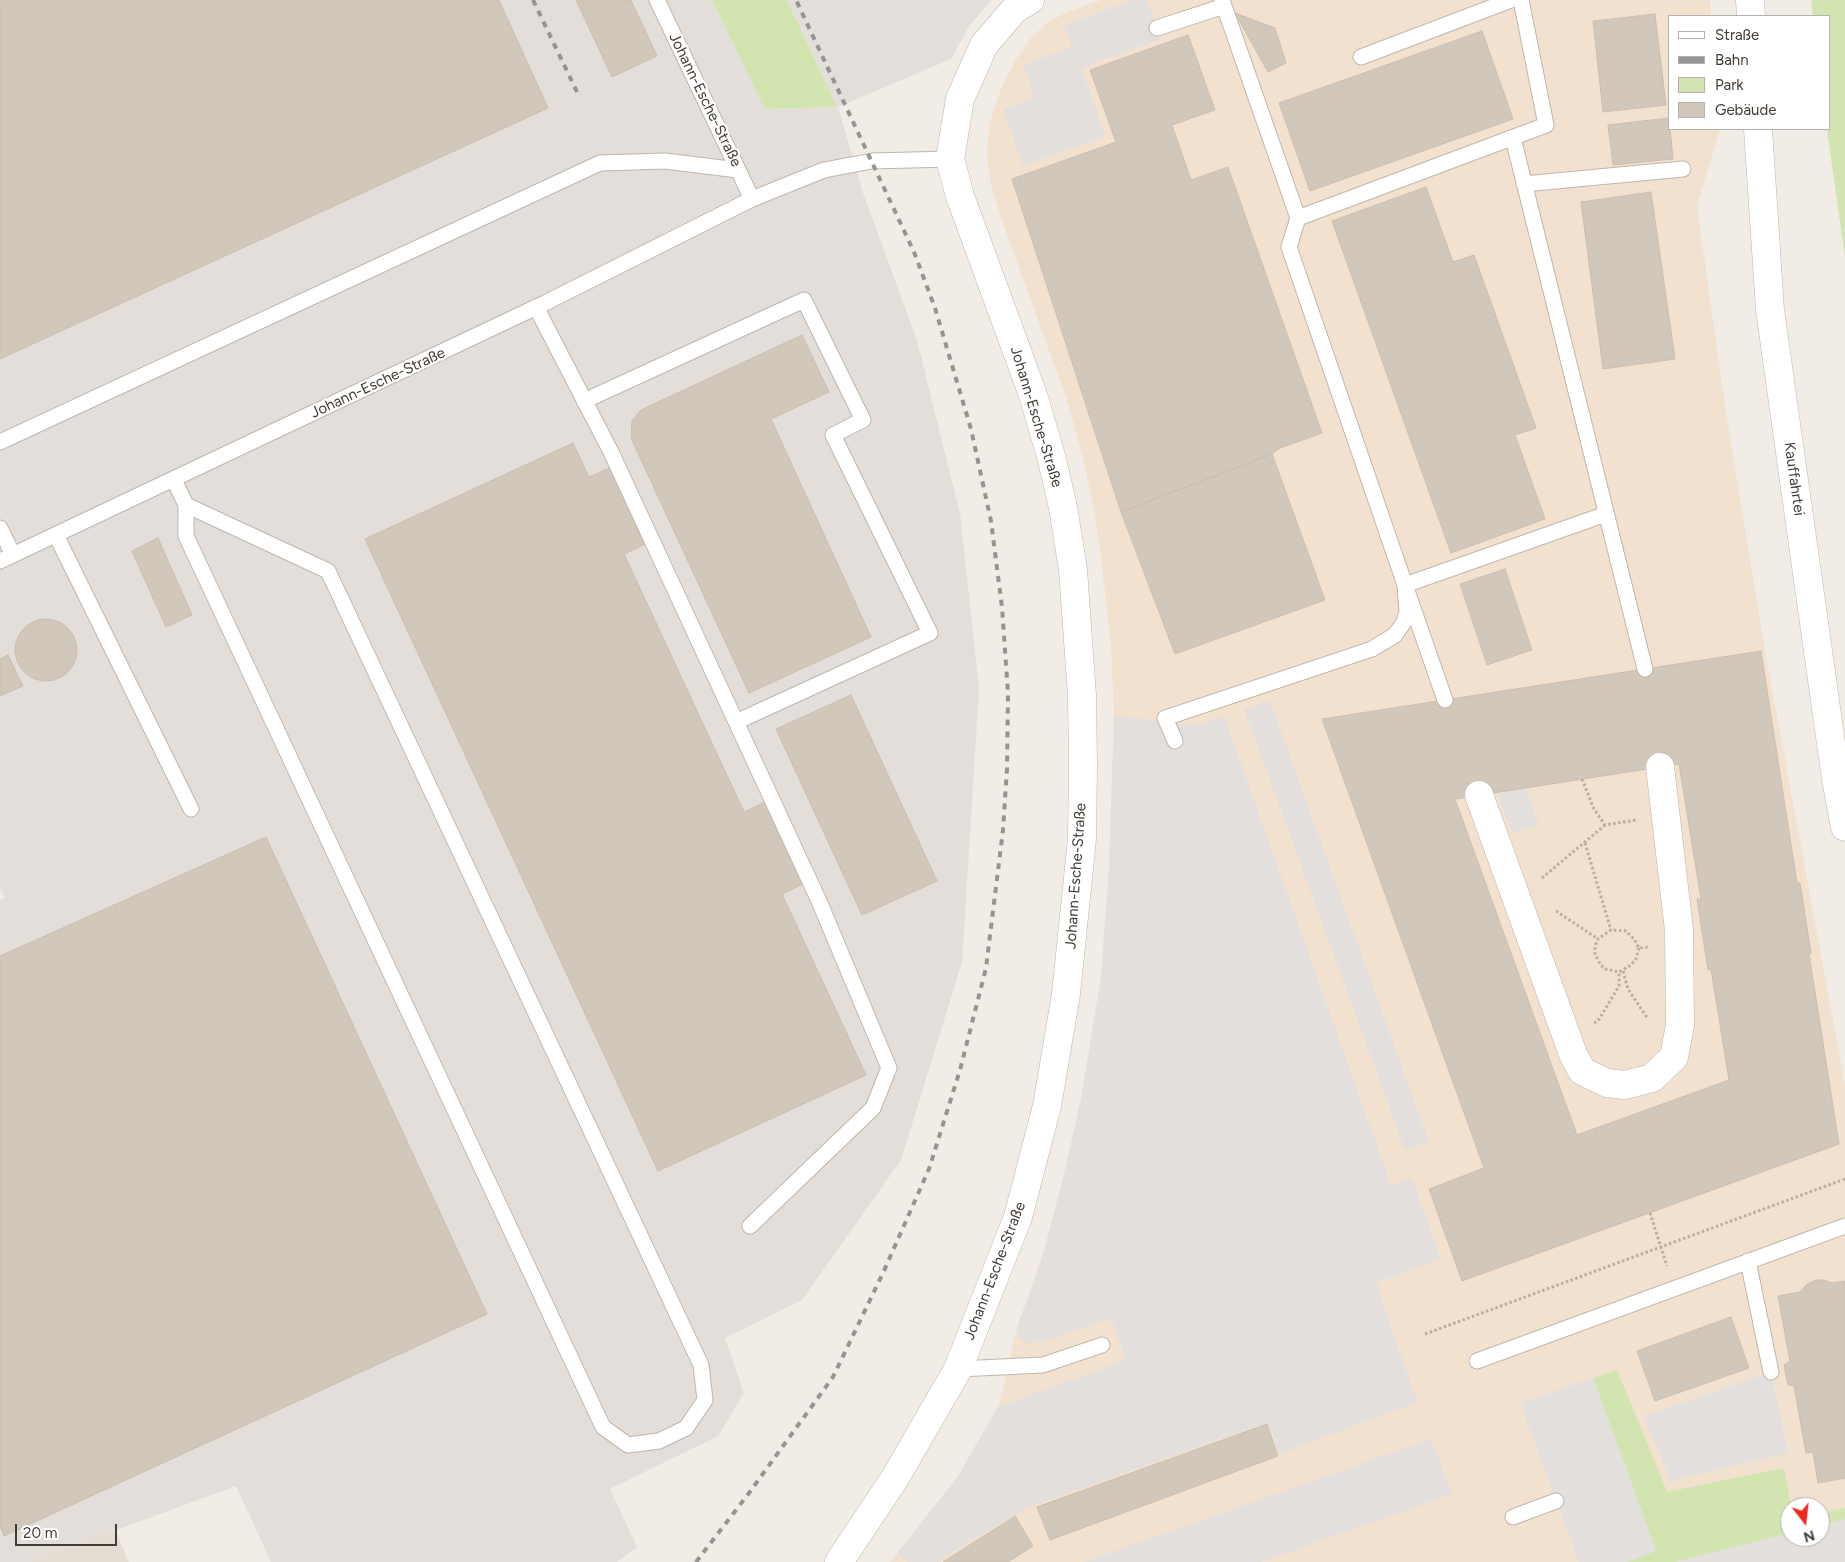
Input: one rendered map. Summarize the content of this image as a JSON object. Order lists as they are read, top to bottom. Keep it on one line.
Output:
{"streets":{"street":["Johann-Esche-Straße","Kauffahrtei"]},"legend":["Straße","Bahn","Park","Gebäude"],"scale_bar":"20 m","north":"bottom"}
